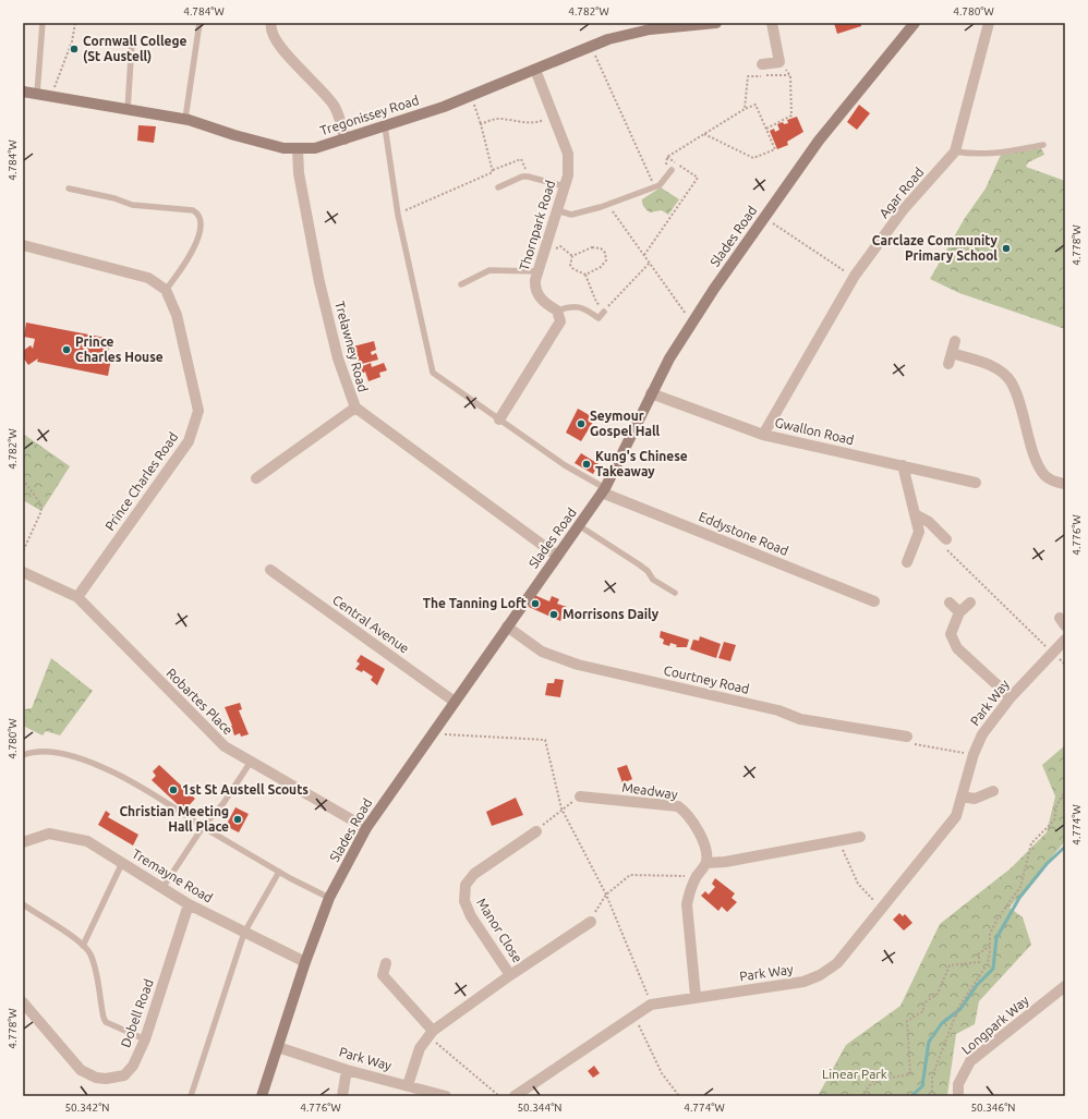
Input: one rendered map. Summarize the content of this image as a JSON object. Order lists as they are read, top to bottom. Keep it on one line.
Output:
{"streets":{"street":["Tregonissey Road","Agar Road","Thornpark Road","Slades Road","Trelawney Road","Gwallon Road","Prince Charles Road","Eddystone Road","Central Avenue","Courtney Road","Robartes Place","Park Way","Meadway","Tremayne Road","Manor Close","Dobell Road","Longpark Way"]},"crossings":[["Tregonissey Road","Thornpark Road"],["Tregonissey Road","Trelawney Road"],["Agar Road","Gwallon Road"],["Slades Road","Trelawney Road"],["Slades Road","Gwallon Road"],["Slades Road","Eddystone Road"],["Slades Road","Central Avenue"],["Slades Road","Courtney Road"],["Slades Road","Robartes Place"],["Slades Road","Park Way"],["Slades Road","Tremayne Road"],["Prince Charles Road","Robartes Place"],["Park Way","Manor Close"],["Tremayne Road","Dobell Road"]],"parks":["Linear Park"],"places":["Cornwall College (St Austell)","Carclaze Community Primary School","Prince Charles House","Seymour Gospel Hall","Kung's Chinese Takeaway","The Tanning Loft","Morrisons Daily","1st St Austell Scouts","Christian Meeting Hall Place"],"coordinates":["4.784°W","4.782°W","4.780°W","4.778°W","4.776°W","4.774°W","50.342°N","50.344°N","50.346°N"]}
